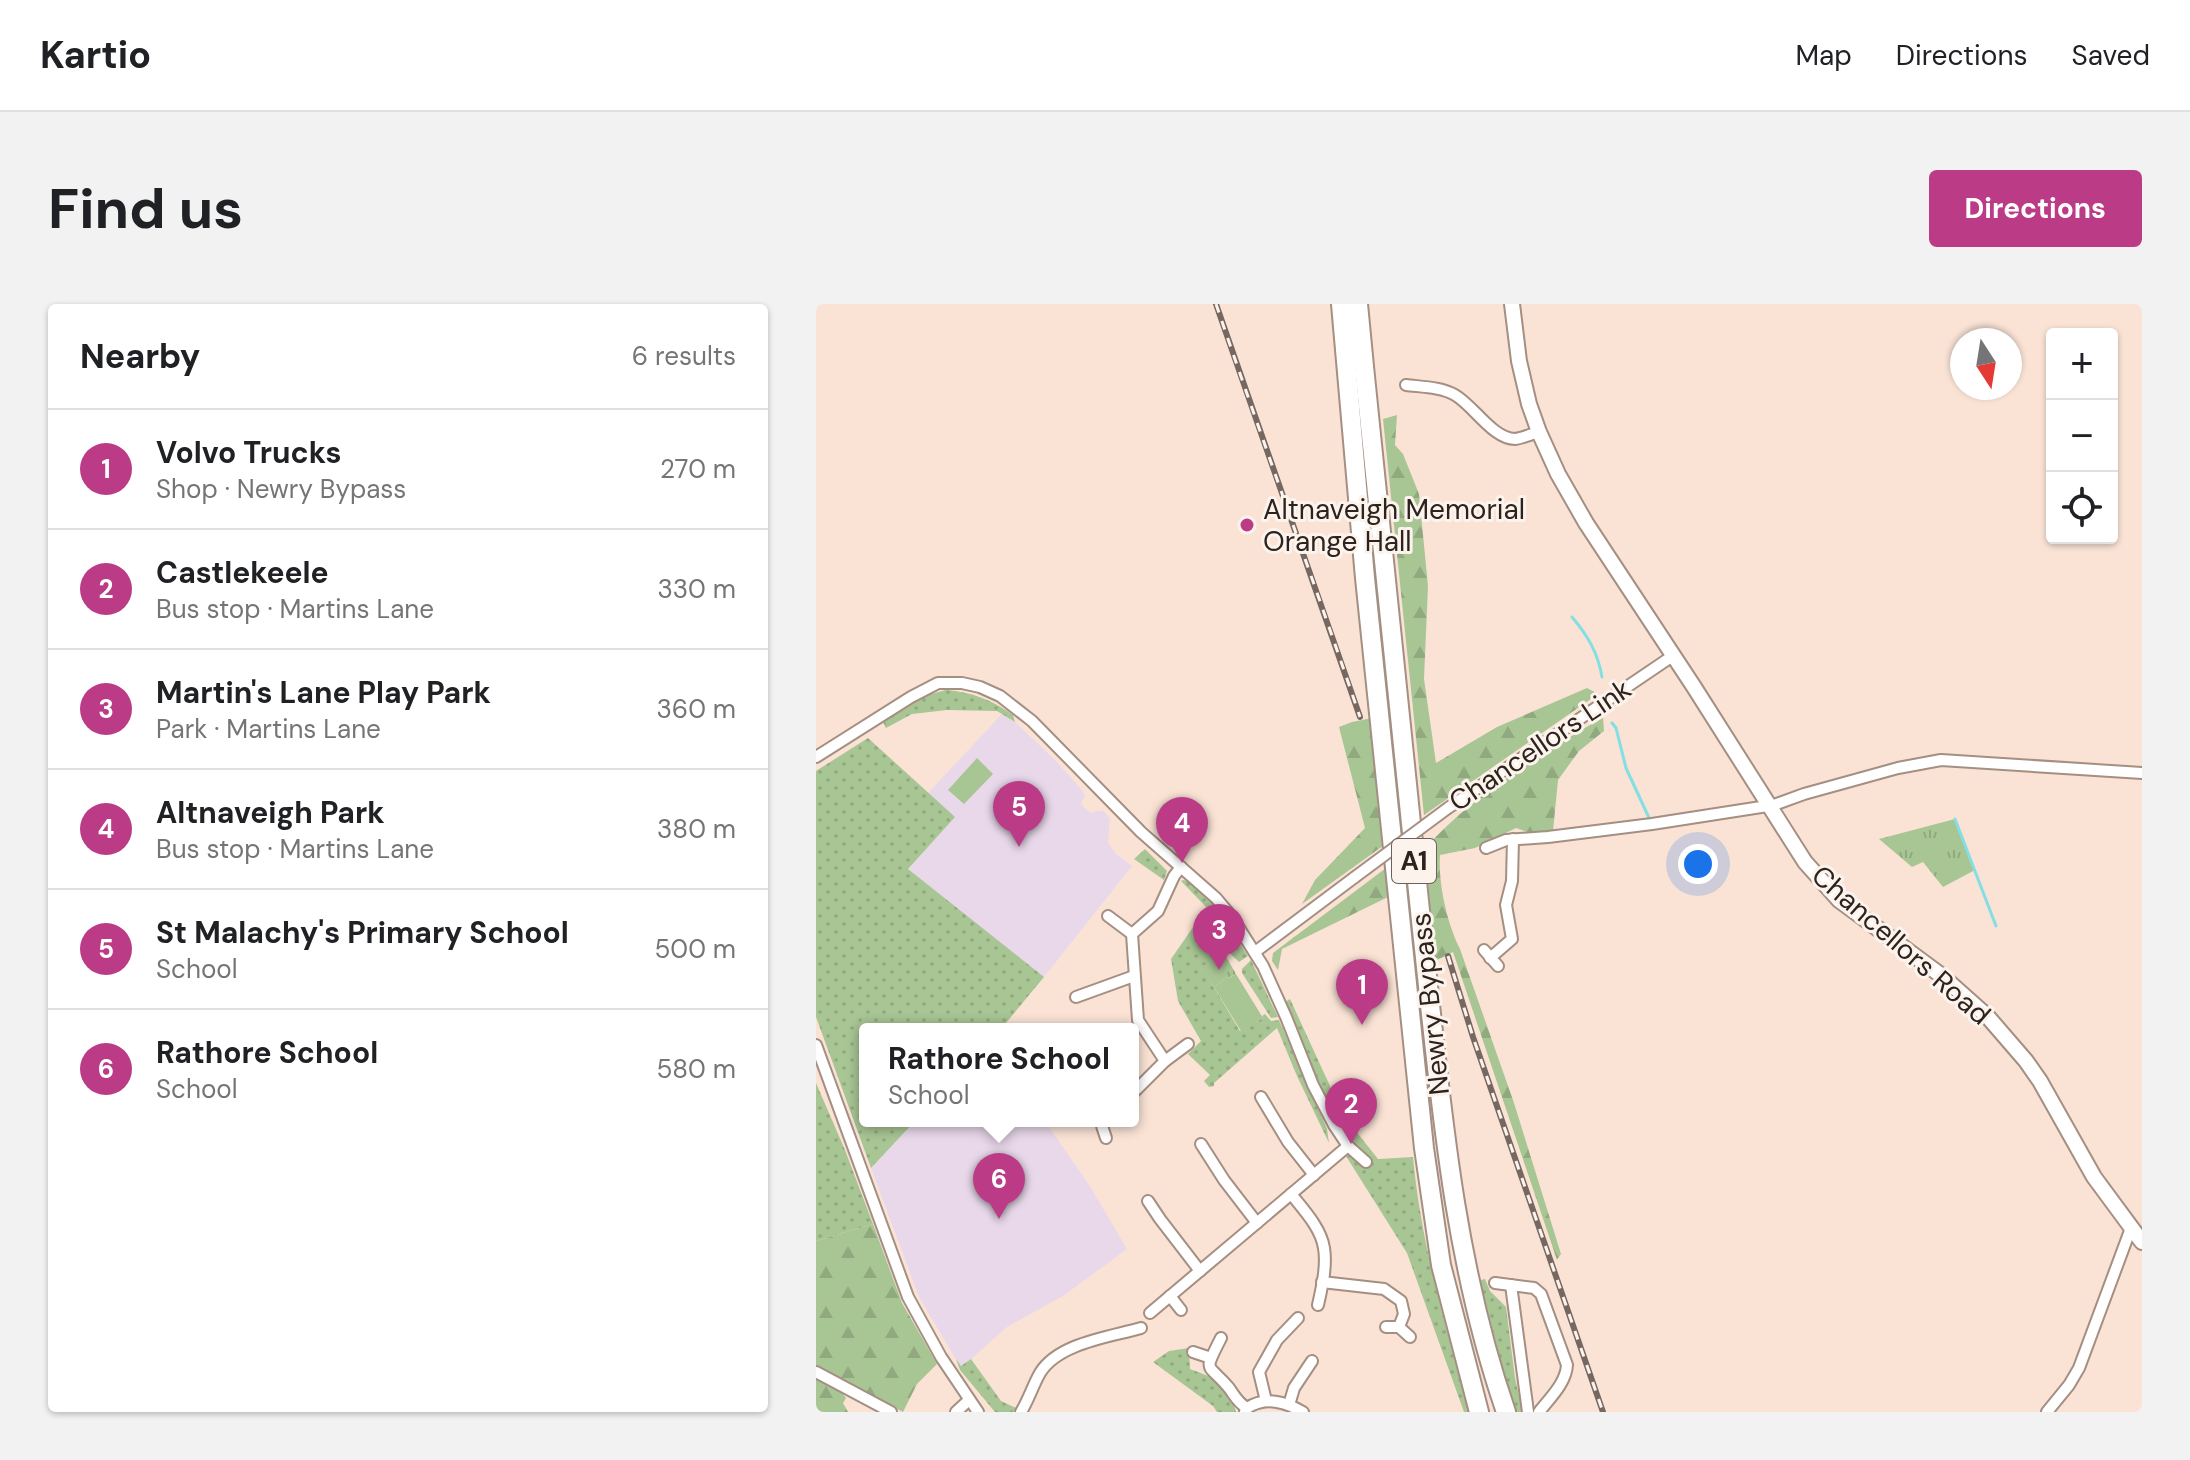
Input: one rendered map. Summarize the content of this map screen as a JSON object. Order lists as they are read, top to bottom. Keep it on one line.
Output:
{"streets":{"highway":["A1","Newry Bypass"],"street":["Chancellors Link","Chancellors Road"]},"crossings":[["Chancellors Link","Chancellors Road"]],"places":["Altnaveigh Memorial Orange Hall"],"north":"bottom","page":{"header":"Kartio","nav":["Map","Directions","Saved"],"buttons":"Directions","title":"Find us","heading":["Nearby","6 results"],"map_buttons":["+","−"],"list":[{"mark":"1","name":"Volvo Trucks","note":"Shop · Newry Bypass","value":"270 m"},{"mark":"2","name":"Castlekeele","note":"Bus stop · Martins Lane","value":"330 m"},{"mark":"3","name":"Martin's Lane Play Park","note":"Park · Martins Lane","value":"360 m"},{"mark":"4","name":"Altnaveigh Park","note":"Bus stop · Martins Lane","value":"380 m"},{"mark":"5","name":"St Malachy's Primary School","note":"School","value":"500 m"},{"mark":"6","name":"Rathore School","note":"School","value":"580 m"}],"pins":["5","4","3","1","2","6"],"popup":["Rathore School","School"]}}
